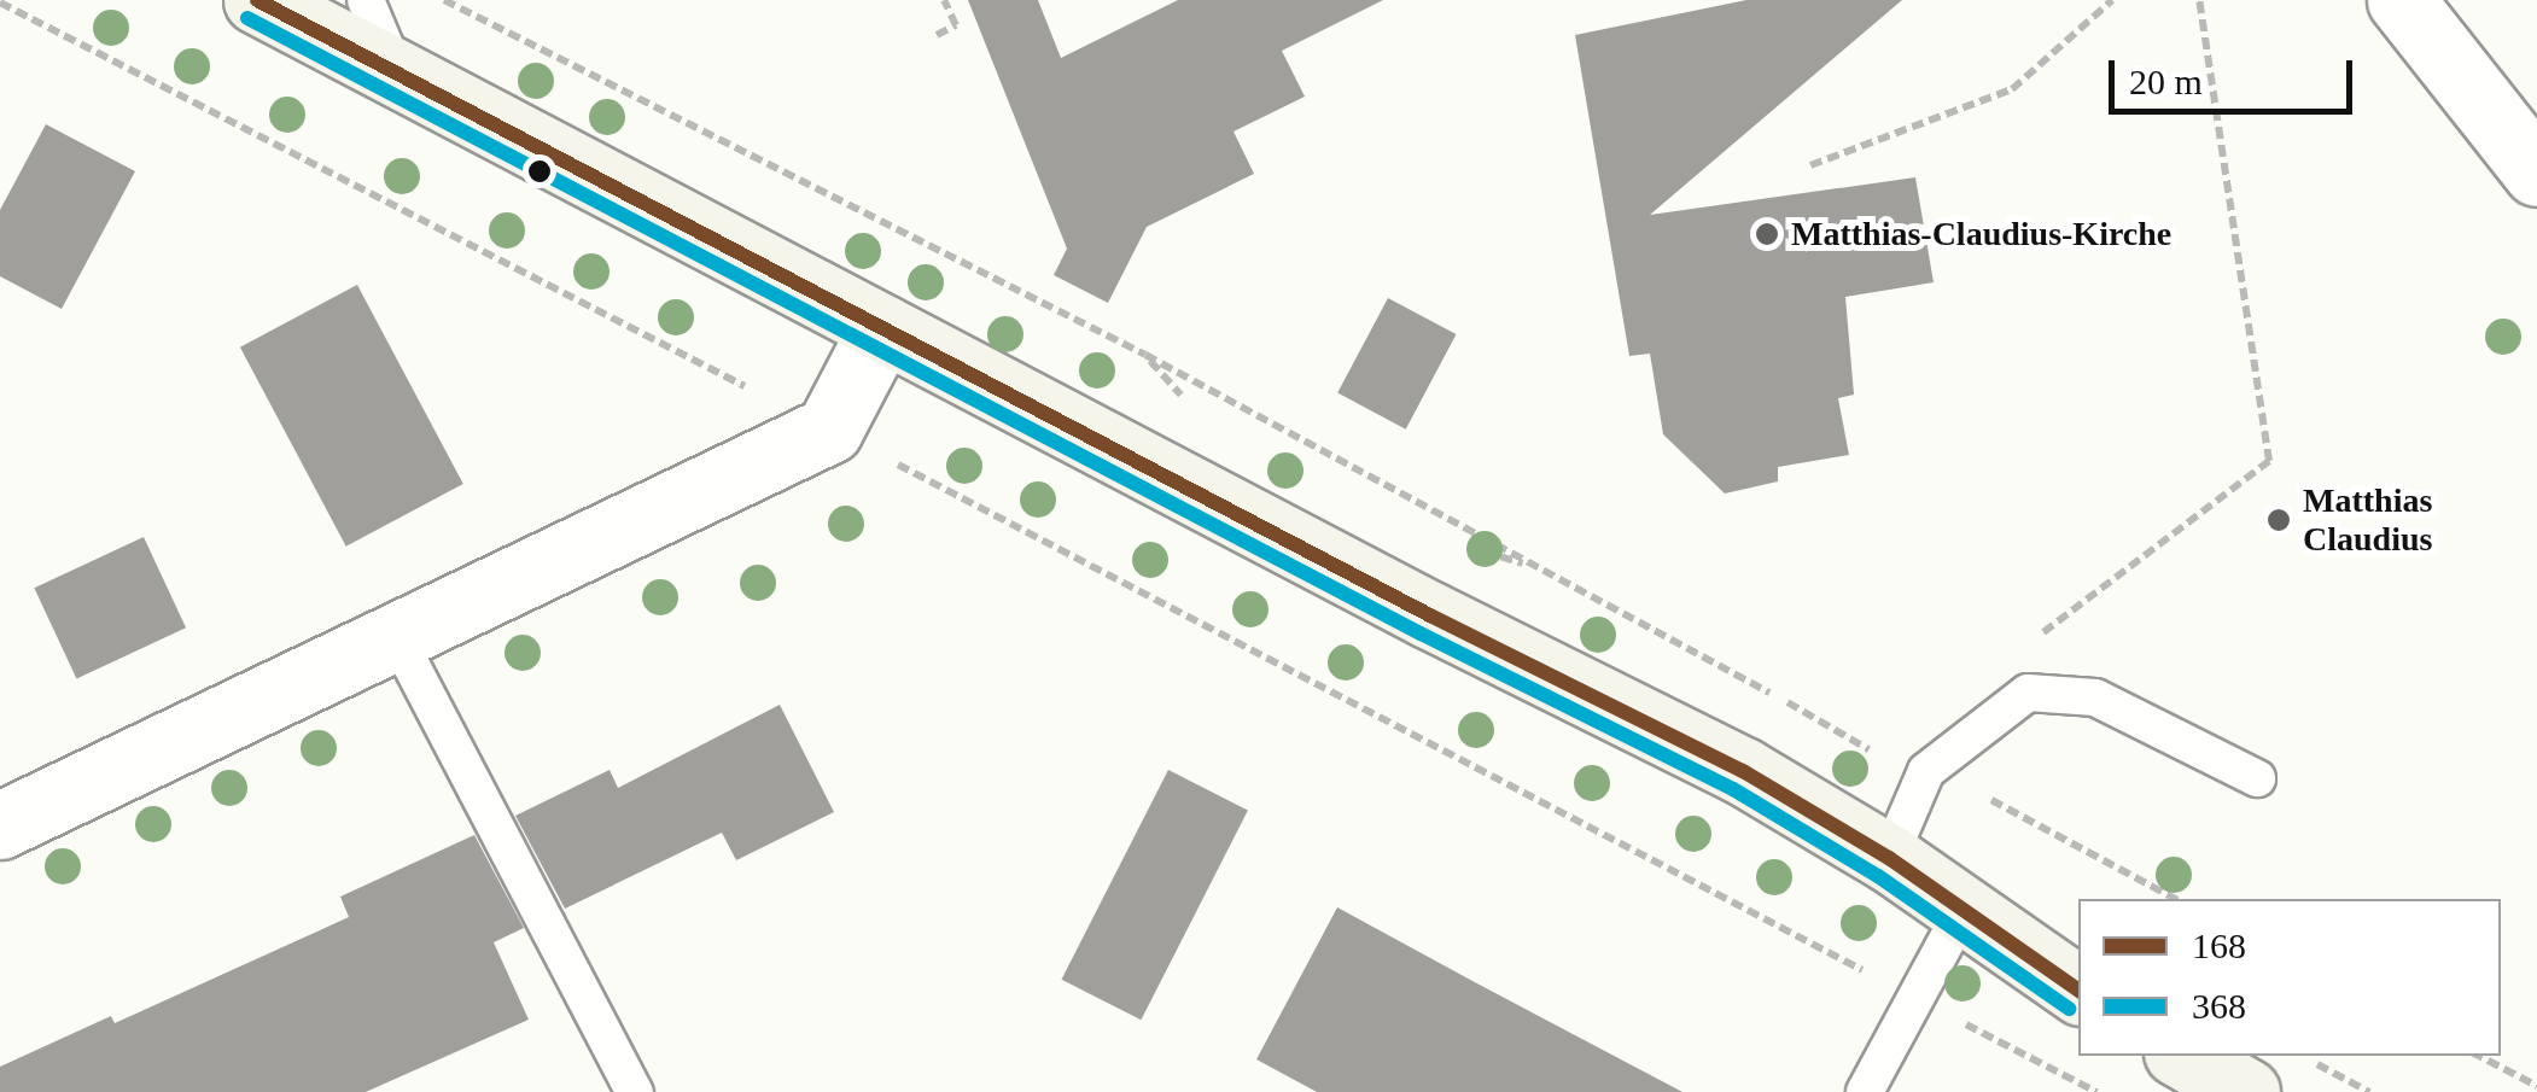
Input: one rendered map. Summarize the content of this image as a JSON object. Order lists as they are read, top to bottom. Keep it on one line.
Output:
{"places":["Matthias-Claudius-Kirche","Matthias Claudius"],"lines":["transit line 168","transit line 368"],"legend":["168","368"],"scale_bar":"20 m"}
